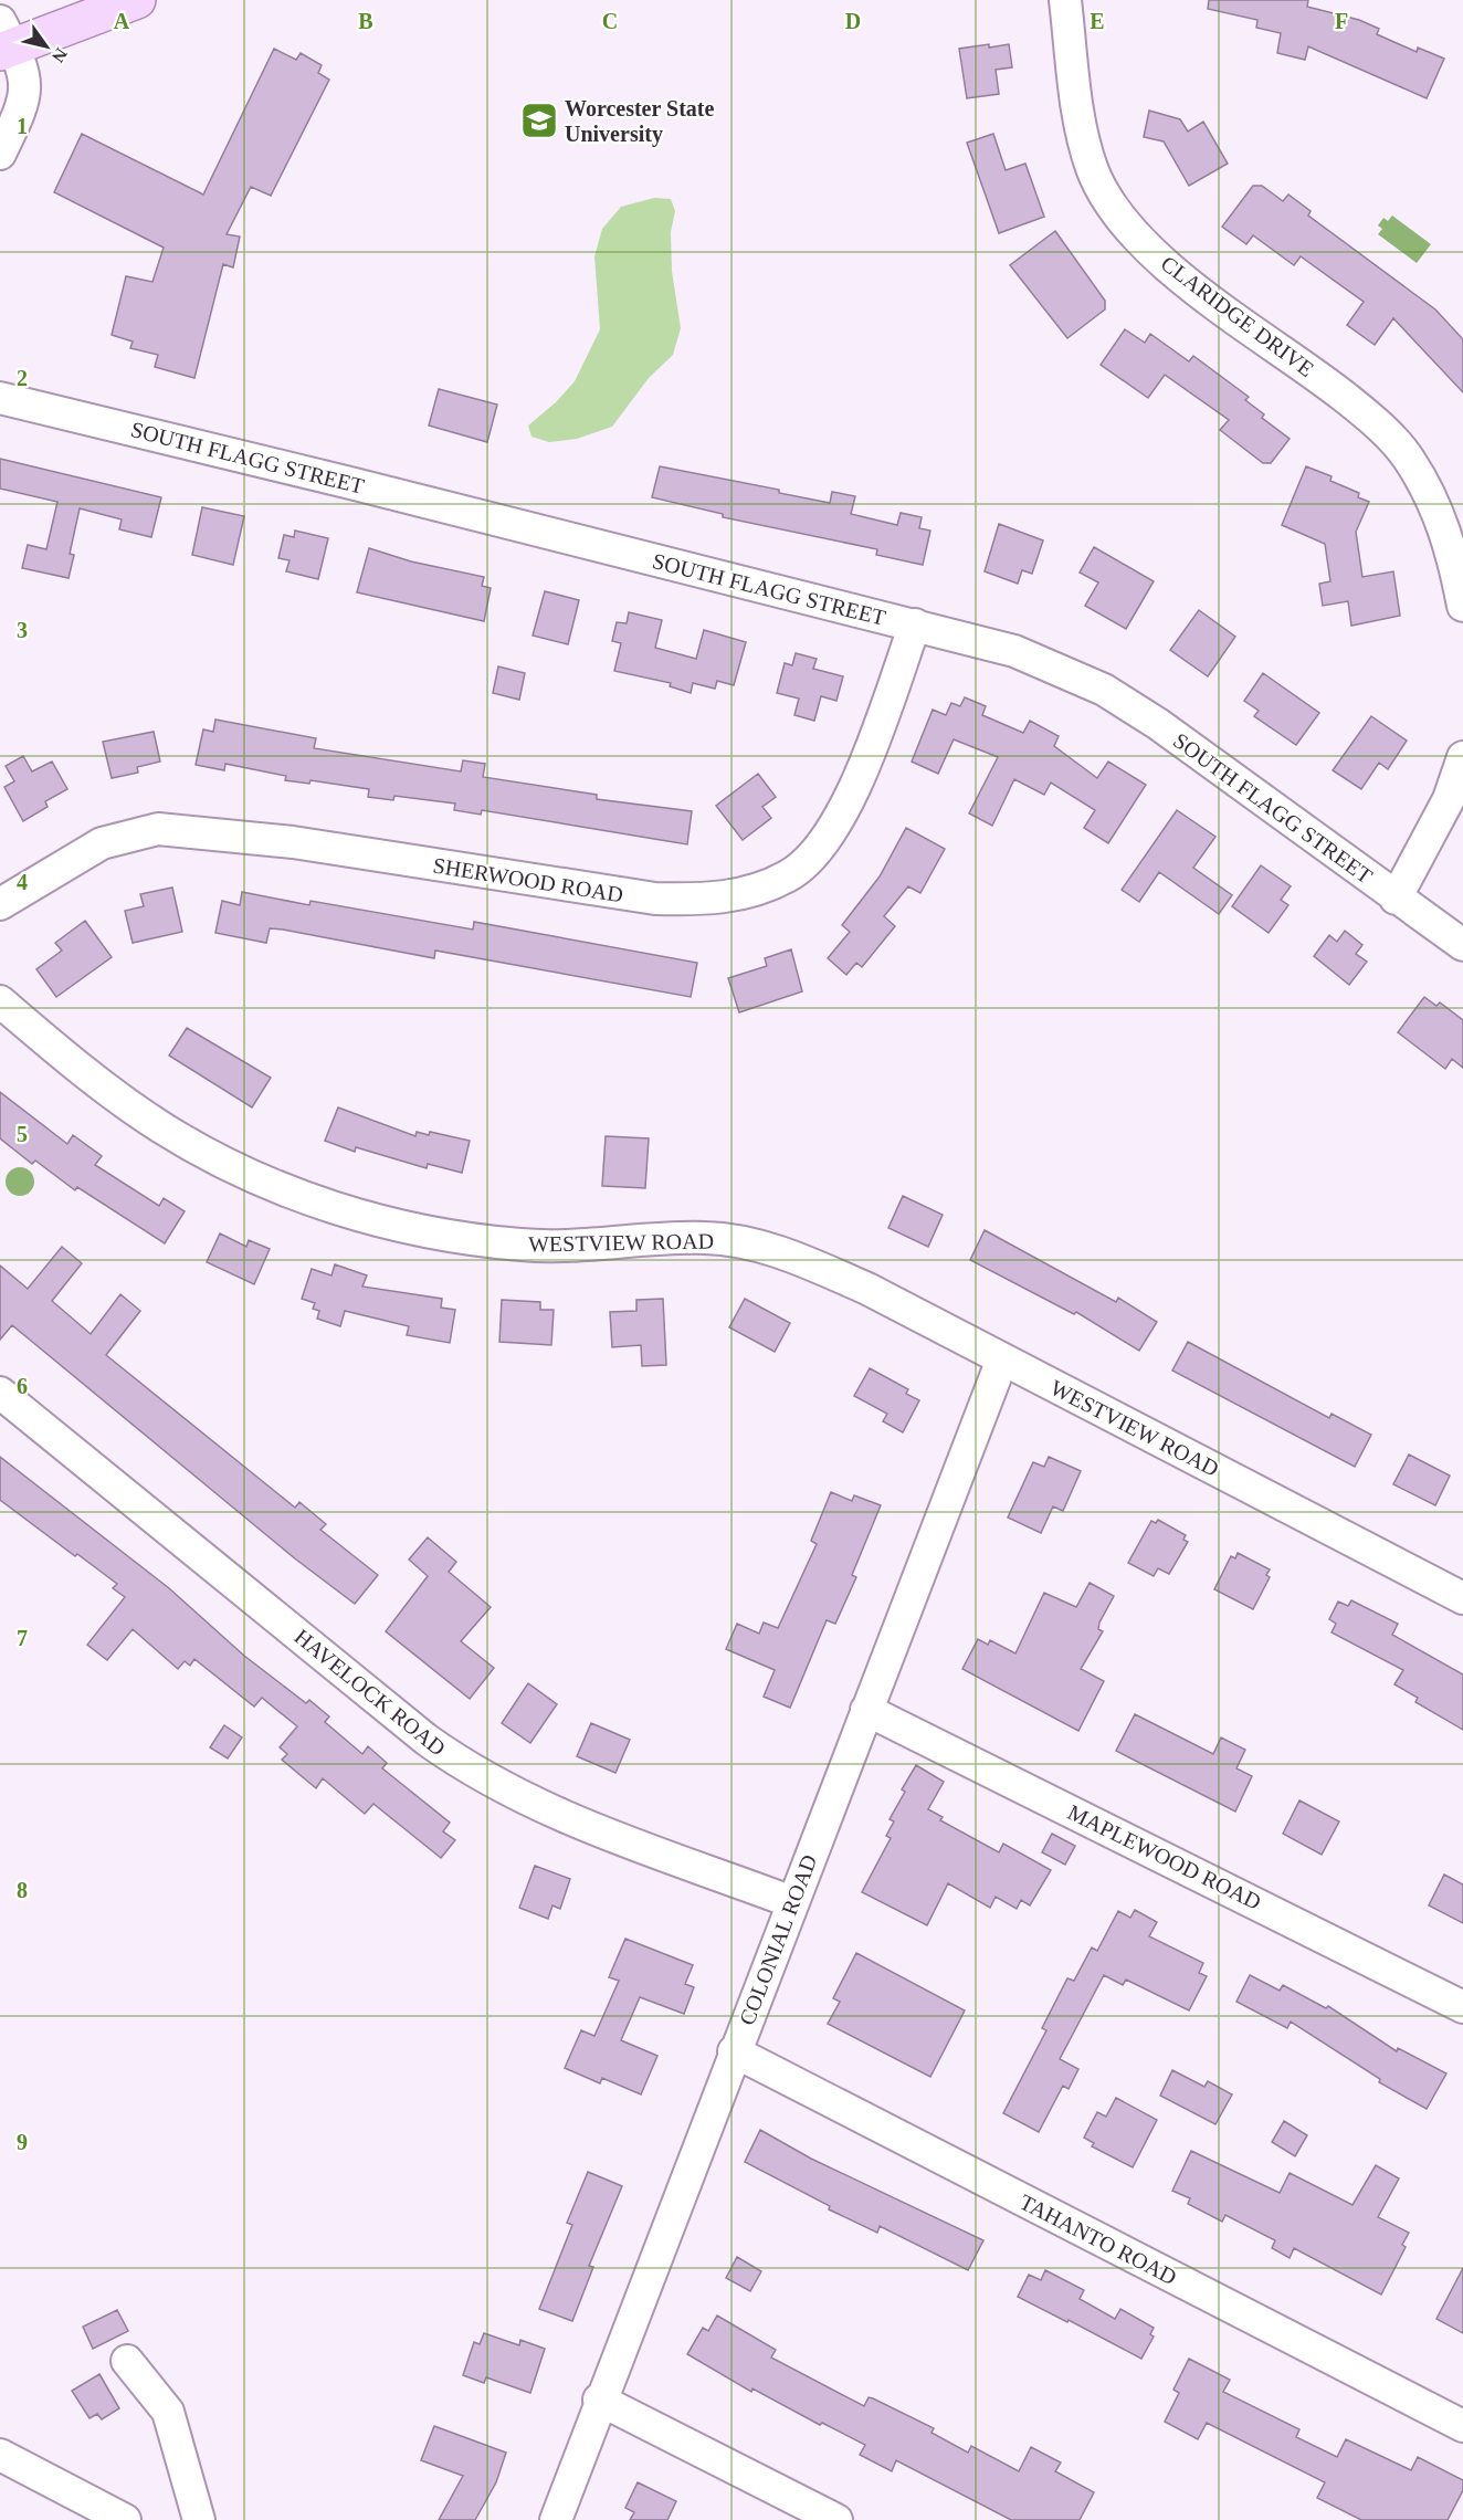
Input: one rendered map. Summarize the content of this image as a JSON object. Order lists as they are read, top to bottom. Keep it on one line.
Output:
{"streets":{"street":["CLARIDGE DRIVE","SOUTH FLAGG STREET","SHERWOOD ROAD","WESTVIEW ROAD","HAVELOCK ROAD","MAPLEWOOD ROAD","COLONIAL ROAD","TAHANTO ROAD"]},"crossings":[["SOUTH FLAGG STREET","SHERWOOD ROAD"],["WESTVIEW ROAD","COLONIAL ROAD"],["HAVELOCK ROAD","COLONIAL ROAD"],["MAPLEWOOD ROAD","COLONIAL ROAD"],["COLONIAL ROAD","TAHANTO ROAD"]],"places":{"school or university":["Worcester State University"]},"north":"bottom right","grid":{"columns":["A","B","C","D","E","F"],"rows":["1","2","3","4","5","6","7","8","9"]}}
